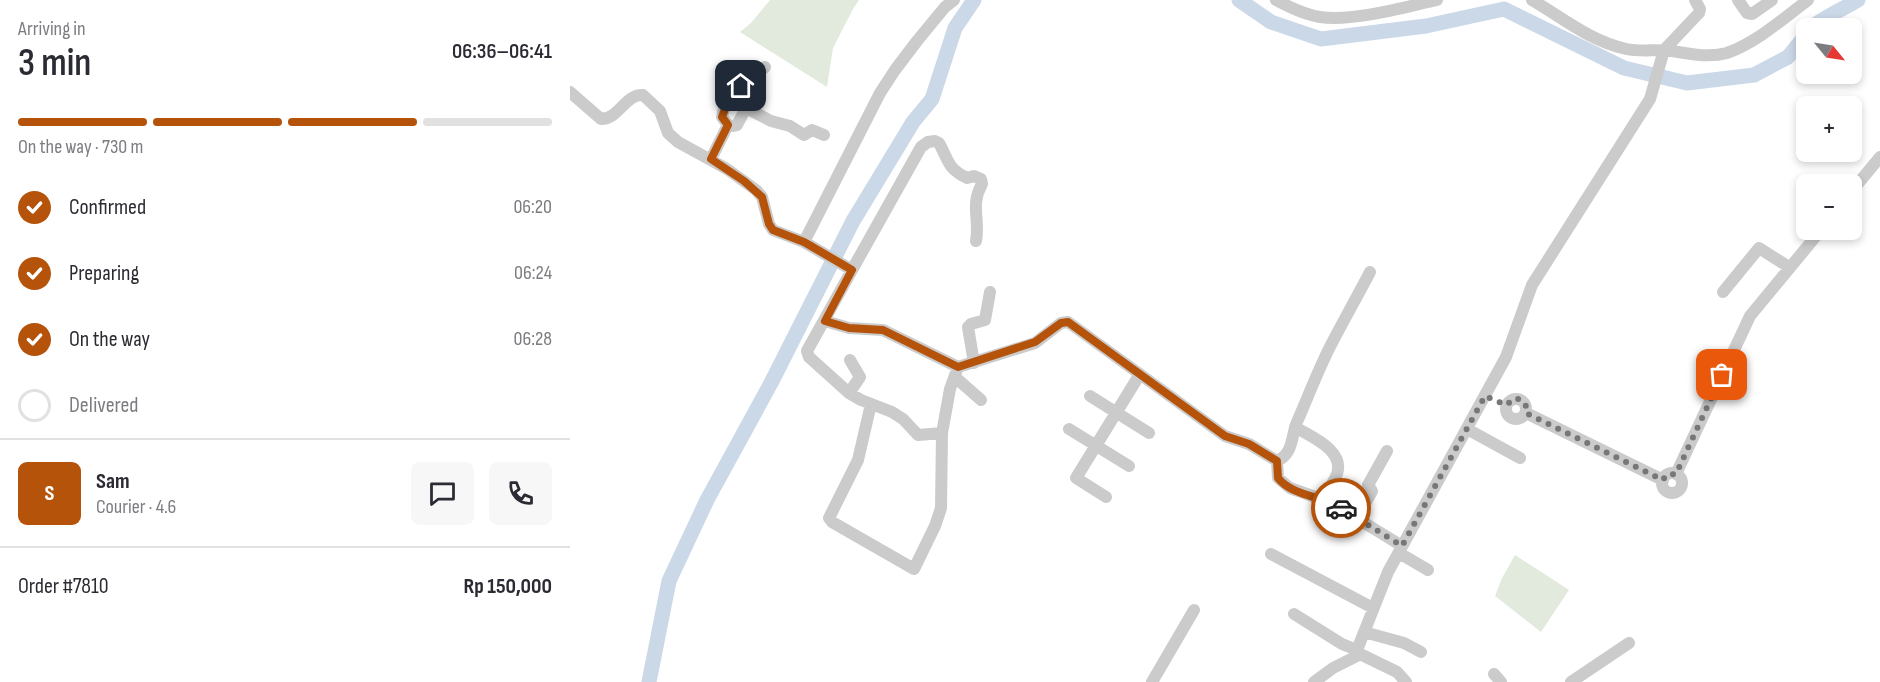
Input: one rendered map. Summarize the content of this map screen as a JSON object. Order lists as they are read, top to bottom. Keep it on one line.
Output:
{"north":"bottom right","page":{"heading":["3 min","Arriving in","06:36–06:41"],"panel":["Sam","Courier · 4.6","Order #7810","Rp 150,000"],"map_buttons":["+","−"],"bar":"On the way · 730 m","list":[["Confirmed","06:20"],["Preparing","06:24"],["On the way","06:28"],"Delivered"],"round":"S"}}
